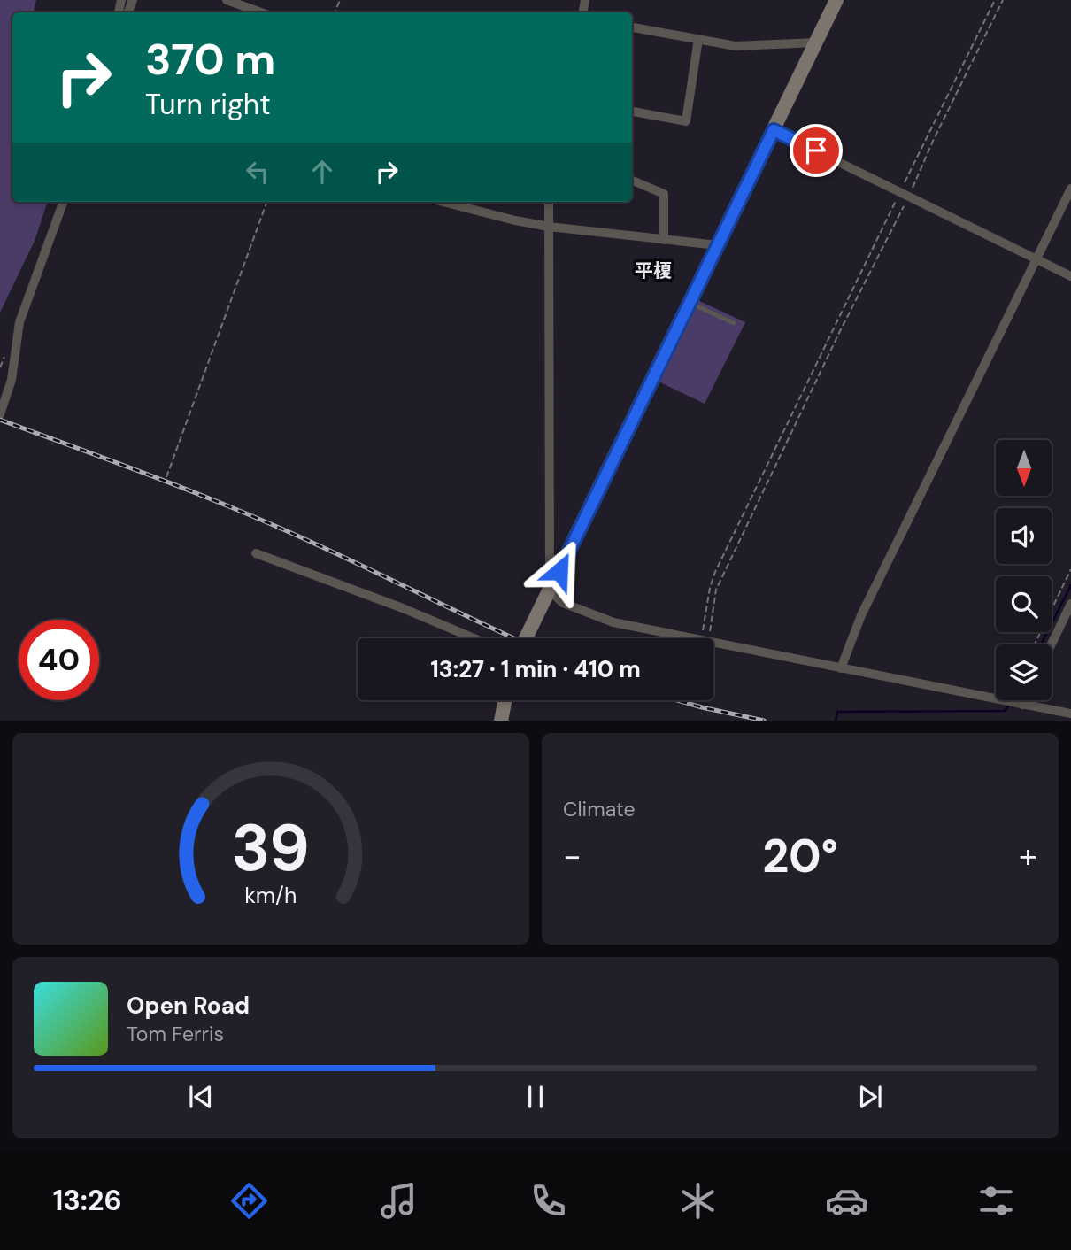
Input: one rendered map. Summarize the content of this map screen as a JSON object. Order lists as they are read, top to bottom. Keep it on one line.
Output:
{"districts":["平榎"],"north":"bottom","page":{"turn":["370 m","Turn right"],"limit":"40","trip":"13:27 · 1 min · 410 m","tile":"Climate","heat":["−","20°","+"],"song":["Open Road","Tom Ferris"],"tabs":"13:26","gauge":["39","km/h"]}}
